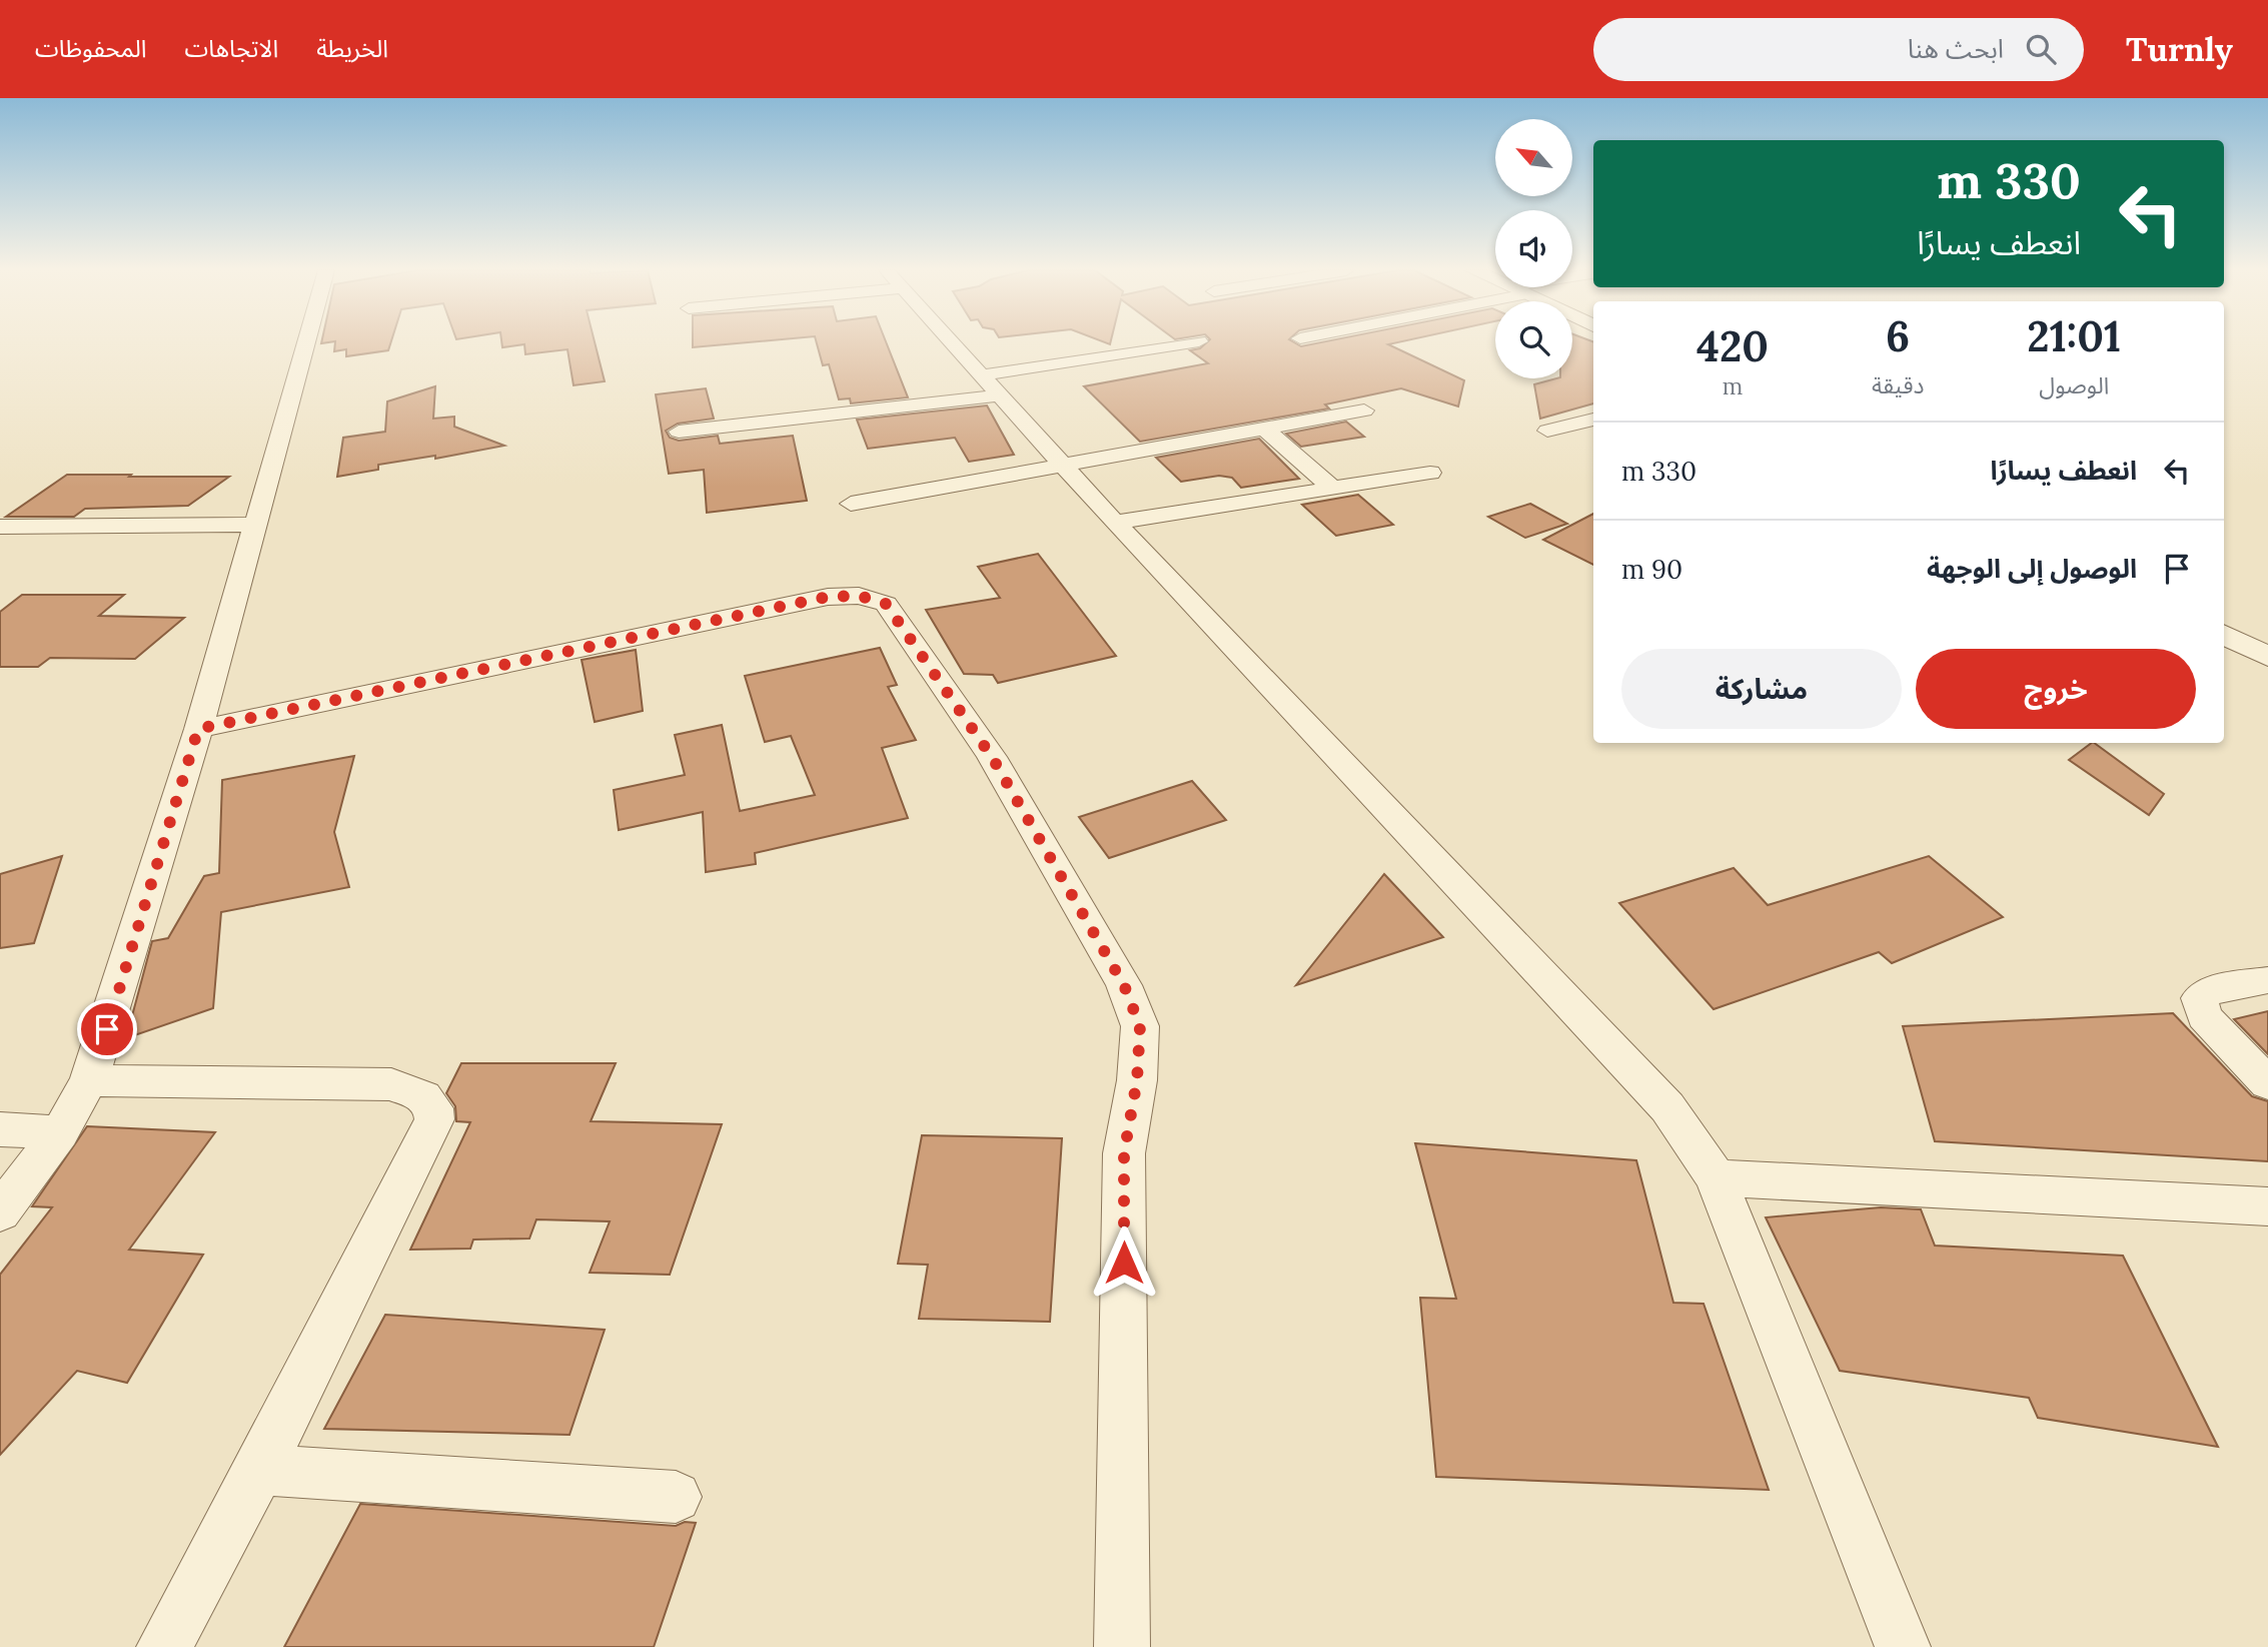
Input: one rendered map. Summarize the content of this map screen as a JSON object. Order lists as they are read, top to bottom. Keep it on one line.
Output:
{"north":"top left","page":{"header":"Turnly","search":"ابحث هنا","nav":["الخريطة","الاتجاهات","المحفوظات"],"turn":["330 m","انعطف يسارًا"],"eta":["21:01","الوصول","6","دقيقة","420","m"],"list":[{"name":"انعطف يسارًا","value":"330 m"},{"name":"الوصول إلى الوجهة","value":"90 m"}],"buttons":["خروج","مشاركة"]}}
